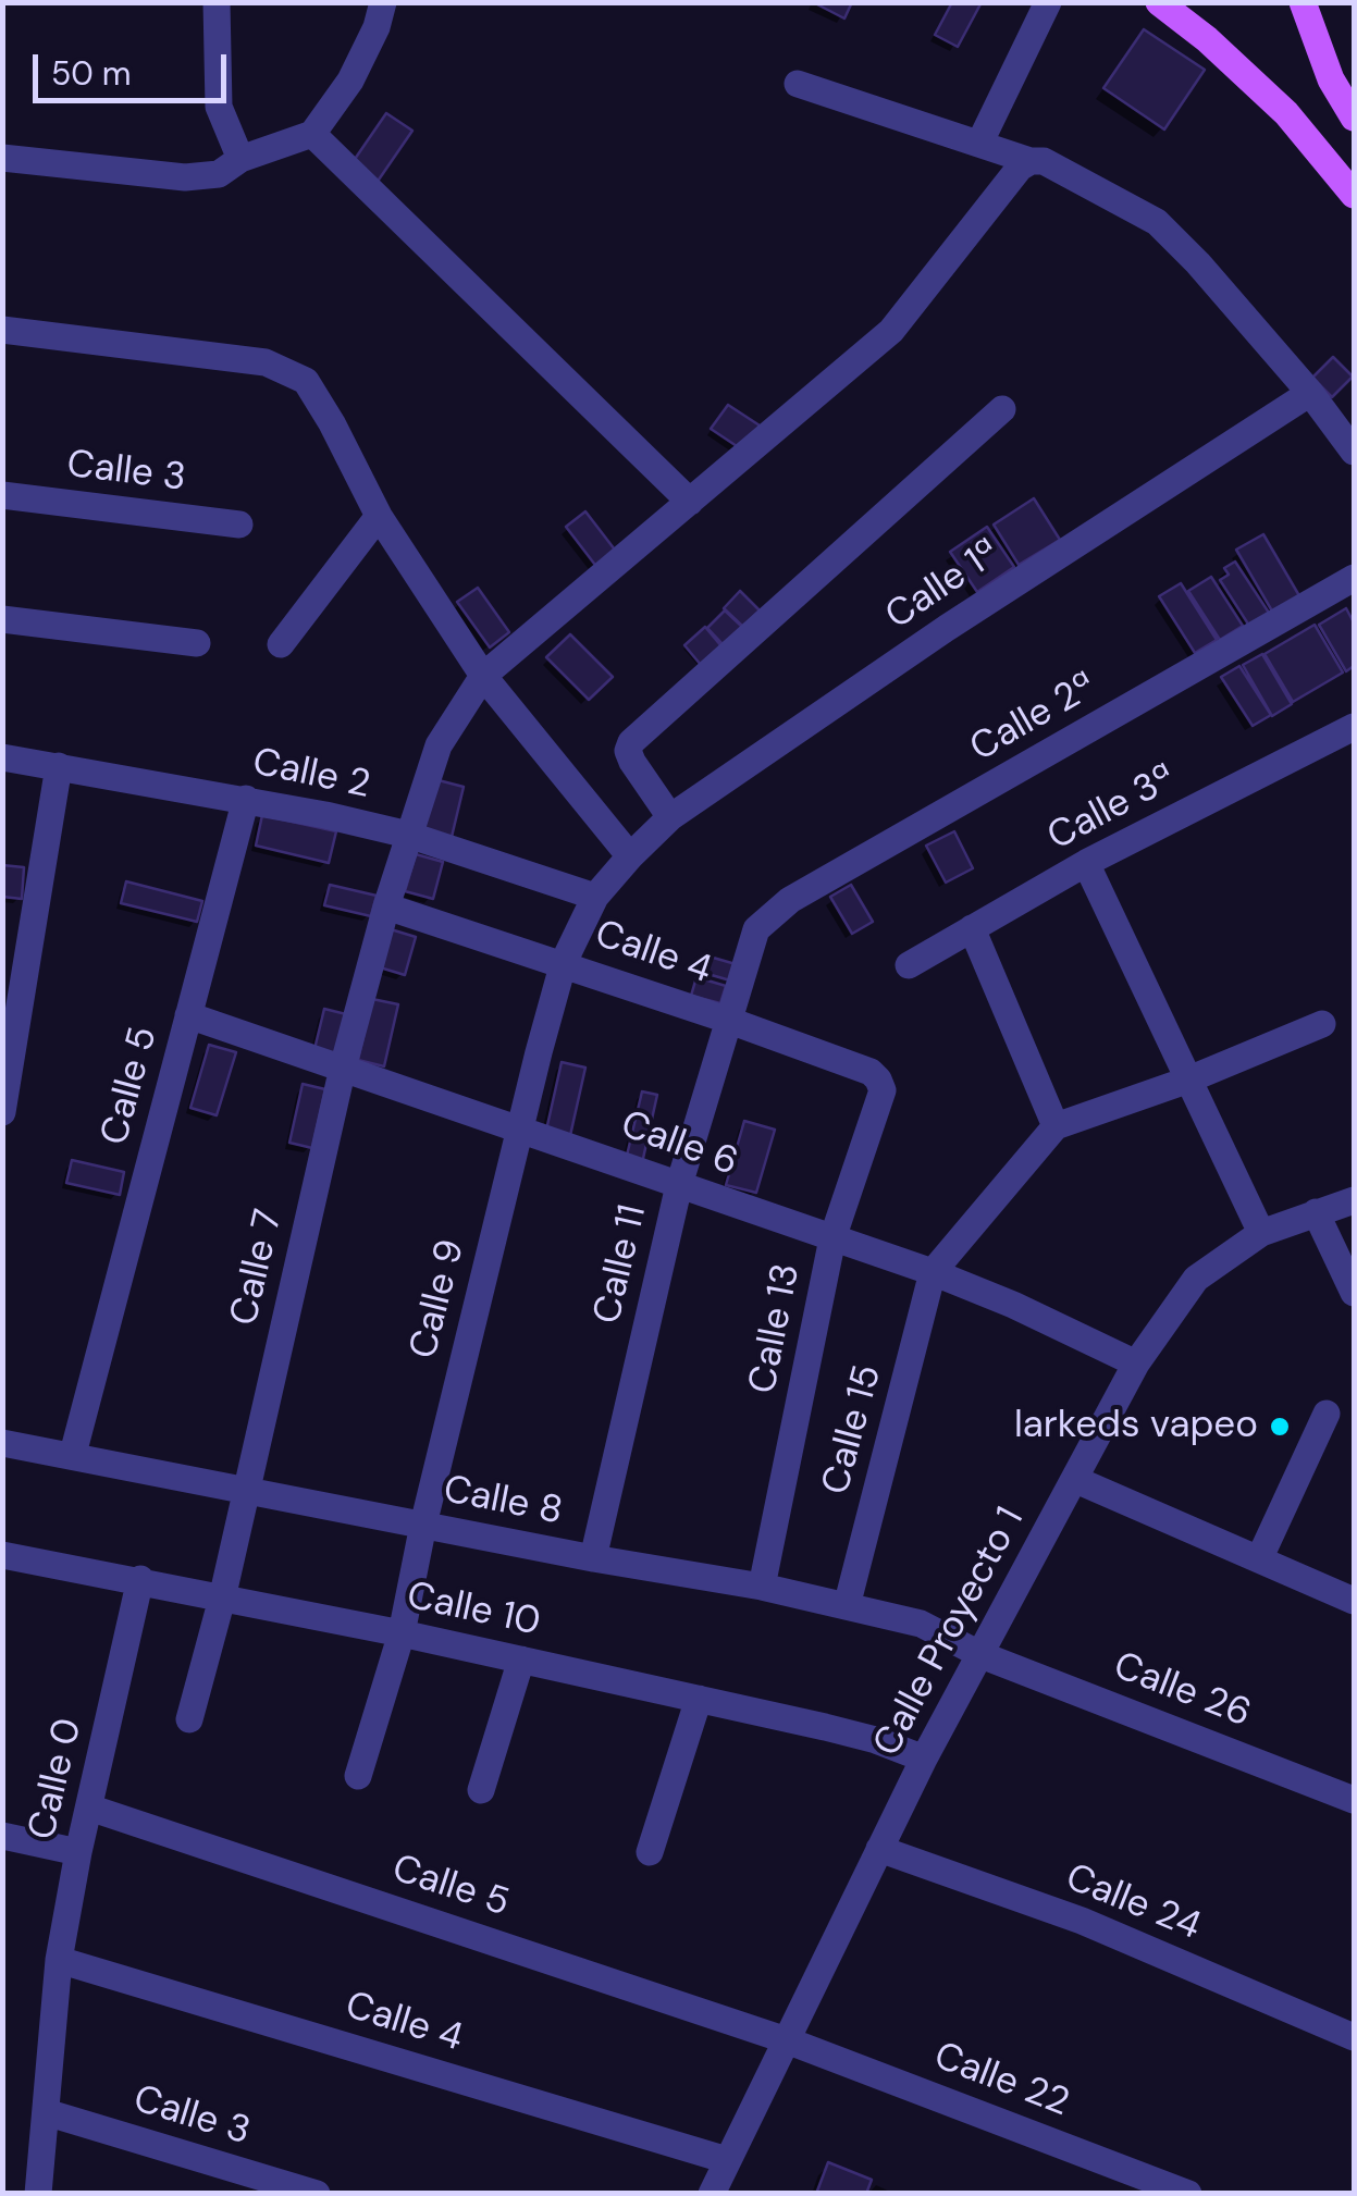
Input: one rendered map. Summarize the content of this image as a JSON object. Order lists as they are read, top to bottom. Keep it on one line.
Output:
{"streets":{"street":["Calle 3","Calle 1ª","Calle 2ª","Calle 2","Calle 3ª","Calle 4","Calle 5","Calle 6","Calle 11","Calle 7","Calle 9","Calle 13","Calle 15","Calle 8","Calle 10","Calle Proyecto 1","Calle 26","Calle 0","Calle 24","Calle 22"]},"crossings":[["Calle 3","Calle 0"],["Calle 1ª","Calle 9"],["Calle 2ª","Calle 11"],["Calle 2","Calle 5"],["Calle 2","Calle 7"],["Calle 2","Calle 9"],["Calle 4","Calle 11"],["Calle 4","Calle 7"],["Calle 4","Calle 9"],["Calle 4","Calle 13"],["Calle 4","Calle Proyecto 1"],["Calle 4","Calle 0"],["Calle 5","Calle 6"],["Calle 5","Calle 8"],["Calle 5","Calle Proyecto 1"],["Calle 5","Calle 0"],["Calle 5","Calle 22"],["Calle 6","Calle 11"],["Calle 6","Calle 7"],["Calle 6","Calle 9"],["Calle 6","Calle 13"],["Calle 6","Calle 15"],["Calle 6","Calle Proyecto 1"],["Calle 11","Calle 8"],["Calle 7","Calle 8"],["Calle 7","Calle 10"],["Calle 9","Calle 8"],["Calle 9","Calle 10"],["Calle 13","Calle 8"],["Calle 15","Calle 8"],["Calle 8","Calle Proyecto 1"],["Calle 8","Calle 26"],["Calle 10","Calle Proyecto 1"],["Calle 10","Calle 0"],["Calle Proyecto 1","Calle 26"],["Calle Proyecto 1","Calle 24"],["Calle Proyecto 1","Calle 22"]],"places":["larkeds vapeo"],"scale_bar":"50 m"}
